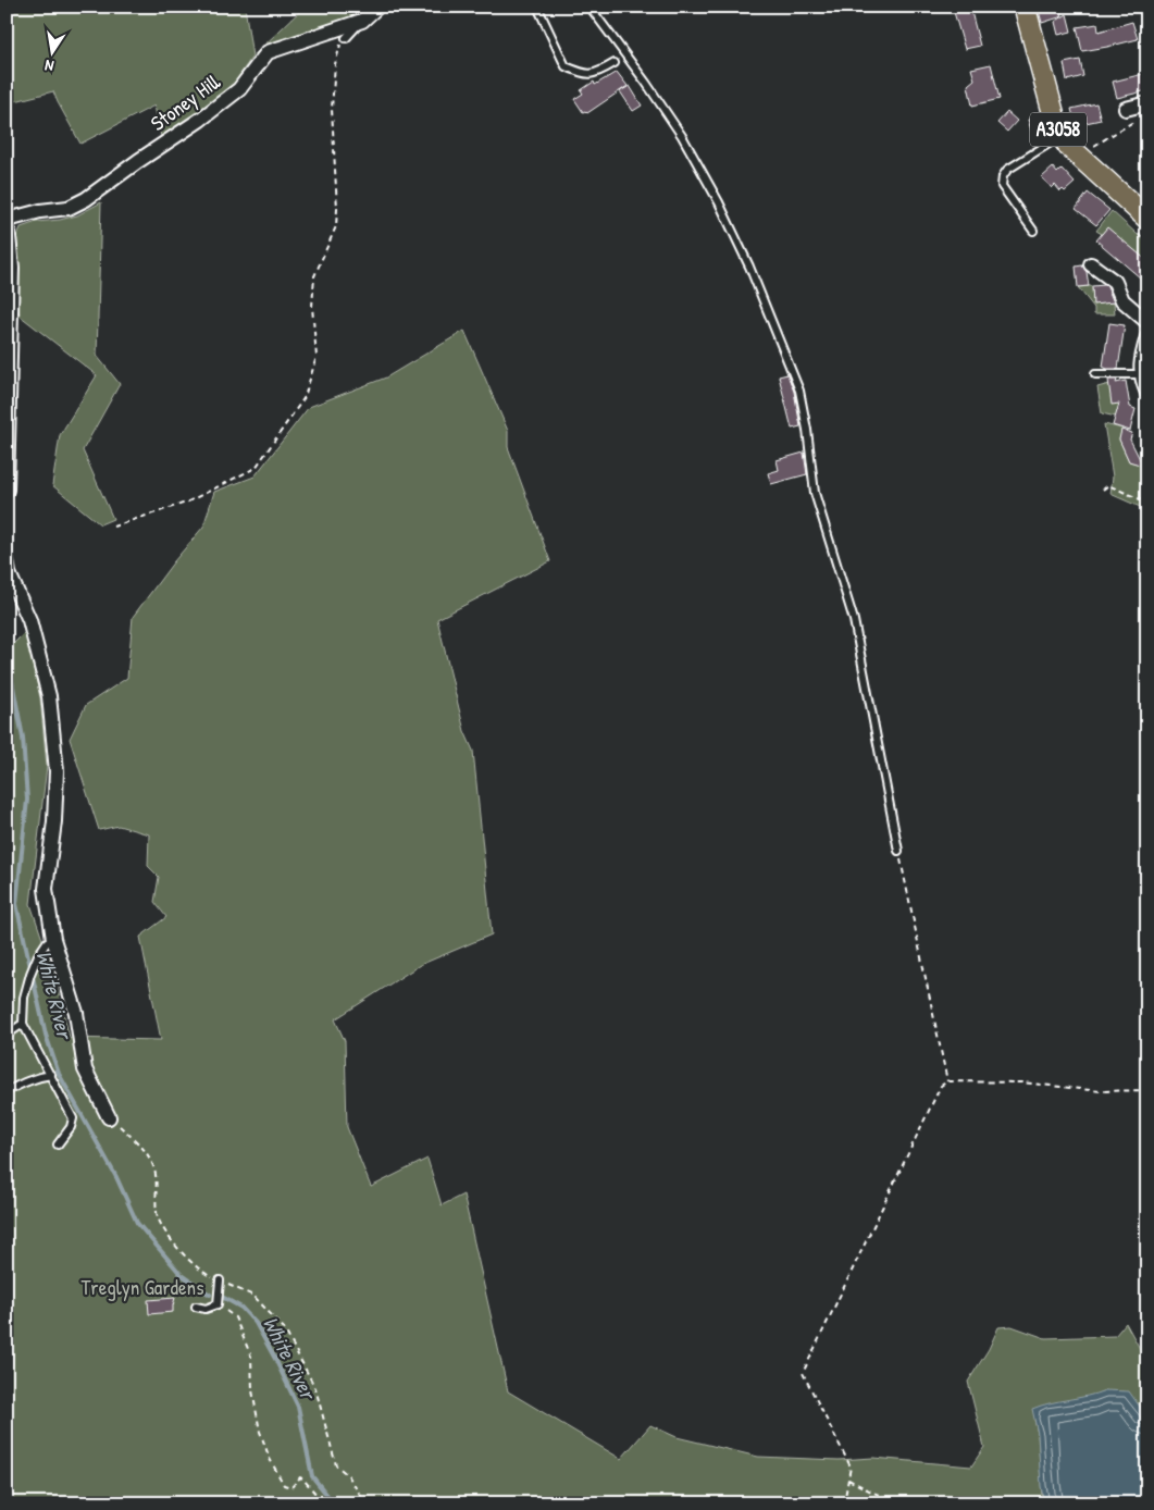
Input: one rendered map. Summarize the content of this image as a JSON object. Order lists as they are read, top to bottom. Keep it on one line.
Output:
{"streets":{"main road":["A3058"],"street":["Stoney Hill"]},"water":["White River"],"parks":["Treglyn Gardens"],"north":"bottom"}
